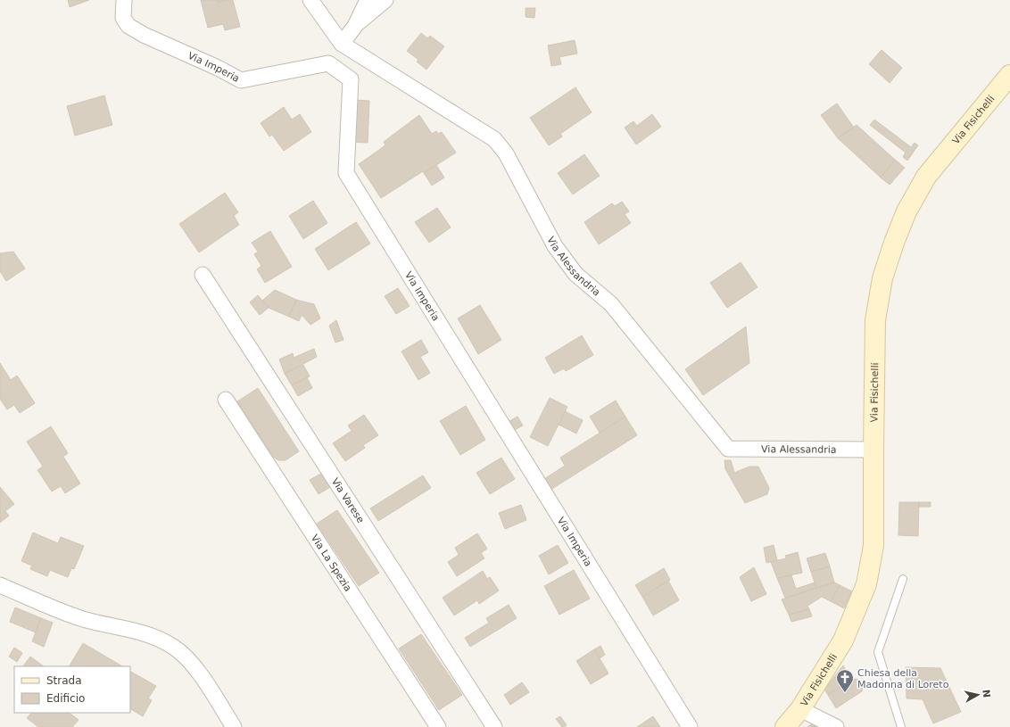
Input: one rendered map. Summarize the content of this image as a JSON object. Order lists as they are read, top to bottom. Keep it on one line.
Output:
{"streets":{"main road":["Via Fisichelli"],"street":["Via Imperia","Via Alessandria","Via Varese","Via La Spezia"]},"crossings":[["Via Fisichelli","Via Alessandria"]],"places":{"church":["Chiesa della Madonna di Loreto"]},"legend":["Strada","Edificio"],"north":"right"}
